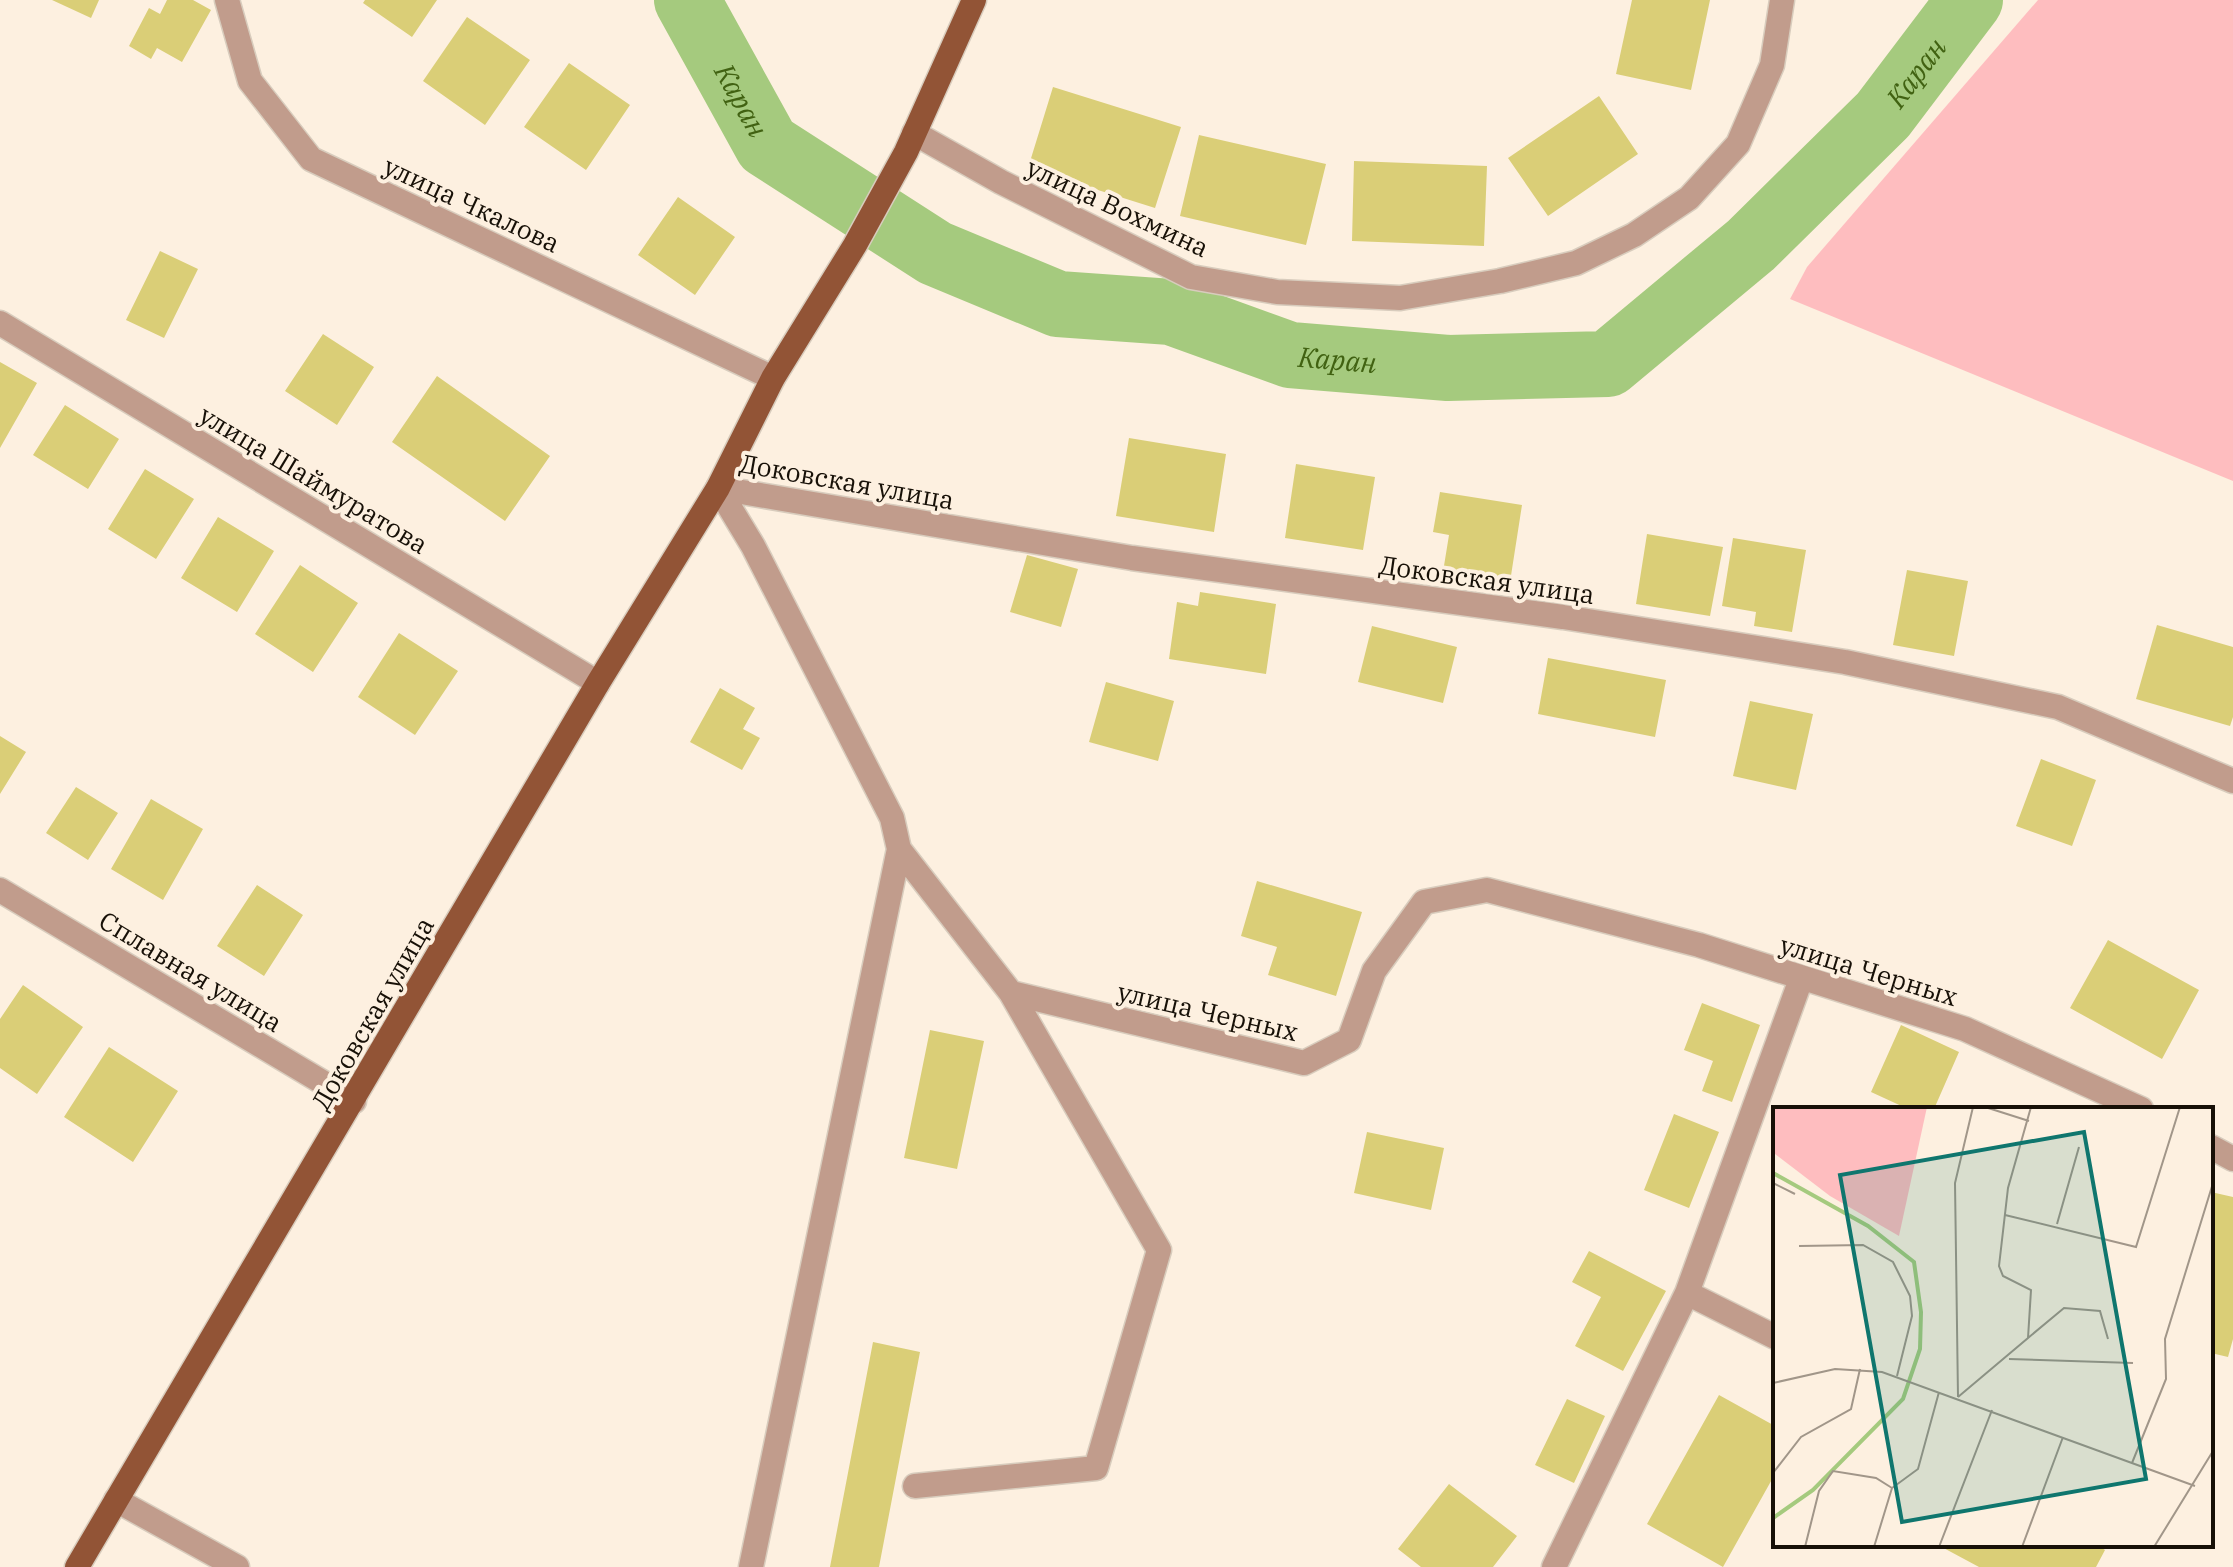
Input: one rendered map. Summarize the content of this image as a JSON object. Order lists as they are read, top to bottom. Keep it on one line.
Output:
{"streets":{"main road":["Доковская улица"],"street":["улица Чкалова","улица Вохмина","улица Шаймуратова","улица Черных","Сплавная улица"]},"crossings":[["улица Чкалова","Доковская улица"],["улица Вохмина","Доковская улица"],["улица Шаймуратова","Доковская улица"],["Доковская улица","Сплавная улица"]],"water":["Каран"]}
